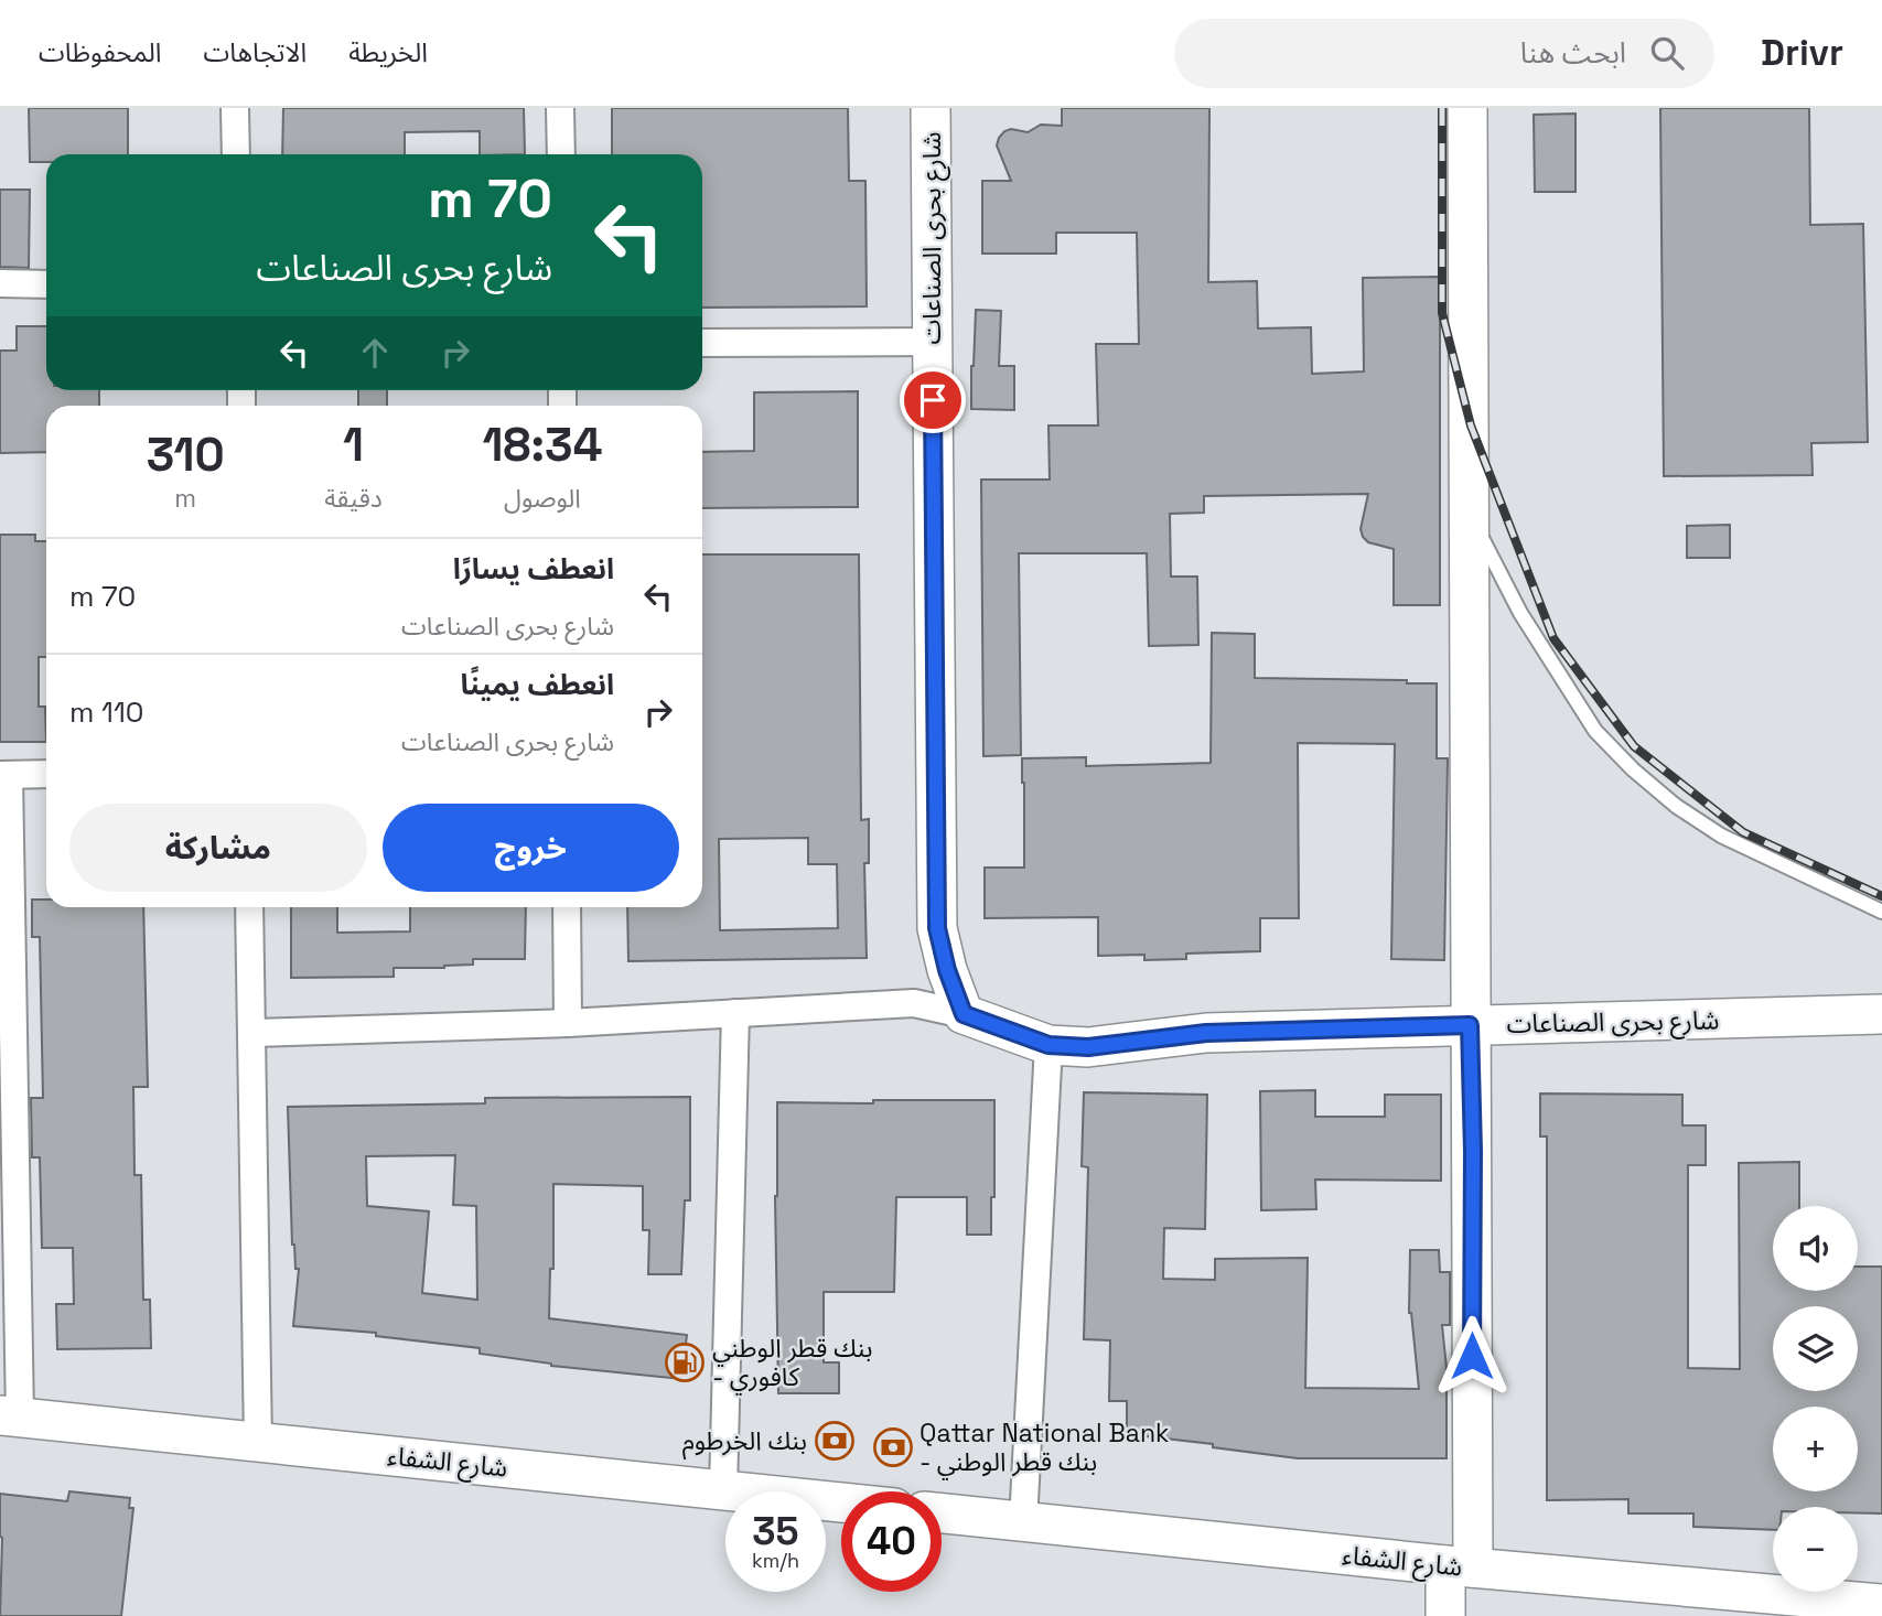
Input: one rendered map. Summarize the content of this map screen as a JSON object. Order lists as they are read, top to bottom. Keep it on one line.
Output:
{"streets":{"street":["شارع بحرى الصناعات","شارع الشفاء"]},"places":{"fuel station":["بنك قطر الوطني - كافوري"],"bank":["بنك الخرطوم","Qattar National Bank - بنك قطر الوطني"]},"page":{"header":"Drivr","search":"ابحث هنا","nav":["الخريطة","الاتجاهات","المحفوظات"],"turn":["70 m","شارع بحرى الصناعات"],"eta":["18:34","الوصول","1","دقيقة","310","m"],"list":[{"name":"انعطف يسارًا","note":"شارع بحرى الصناعات","value":"70 m"},{"name":"انعطف يمينًا","note":"شارع بحرى الصناعات","value":"110 m"}],"buttons":["خروج","مشاركة"],"map_buttons":["+","−"],"speed":"35 km/h","limit":"40"}}
